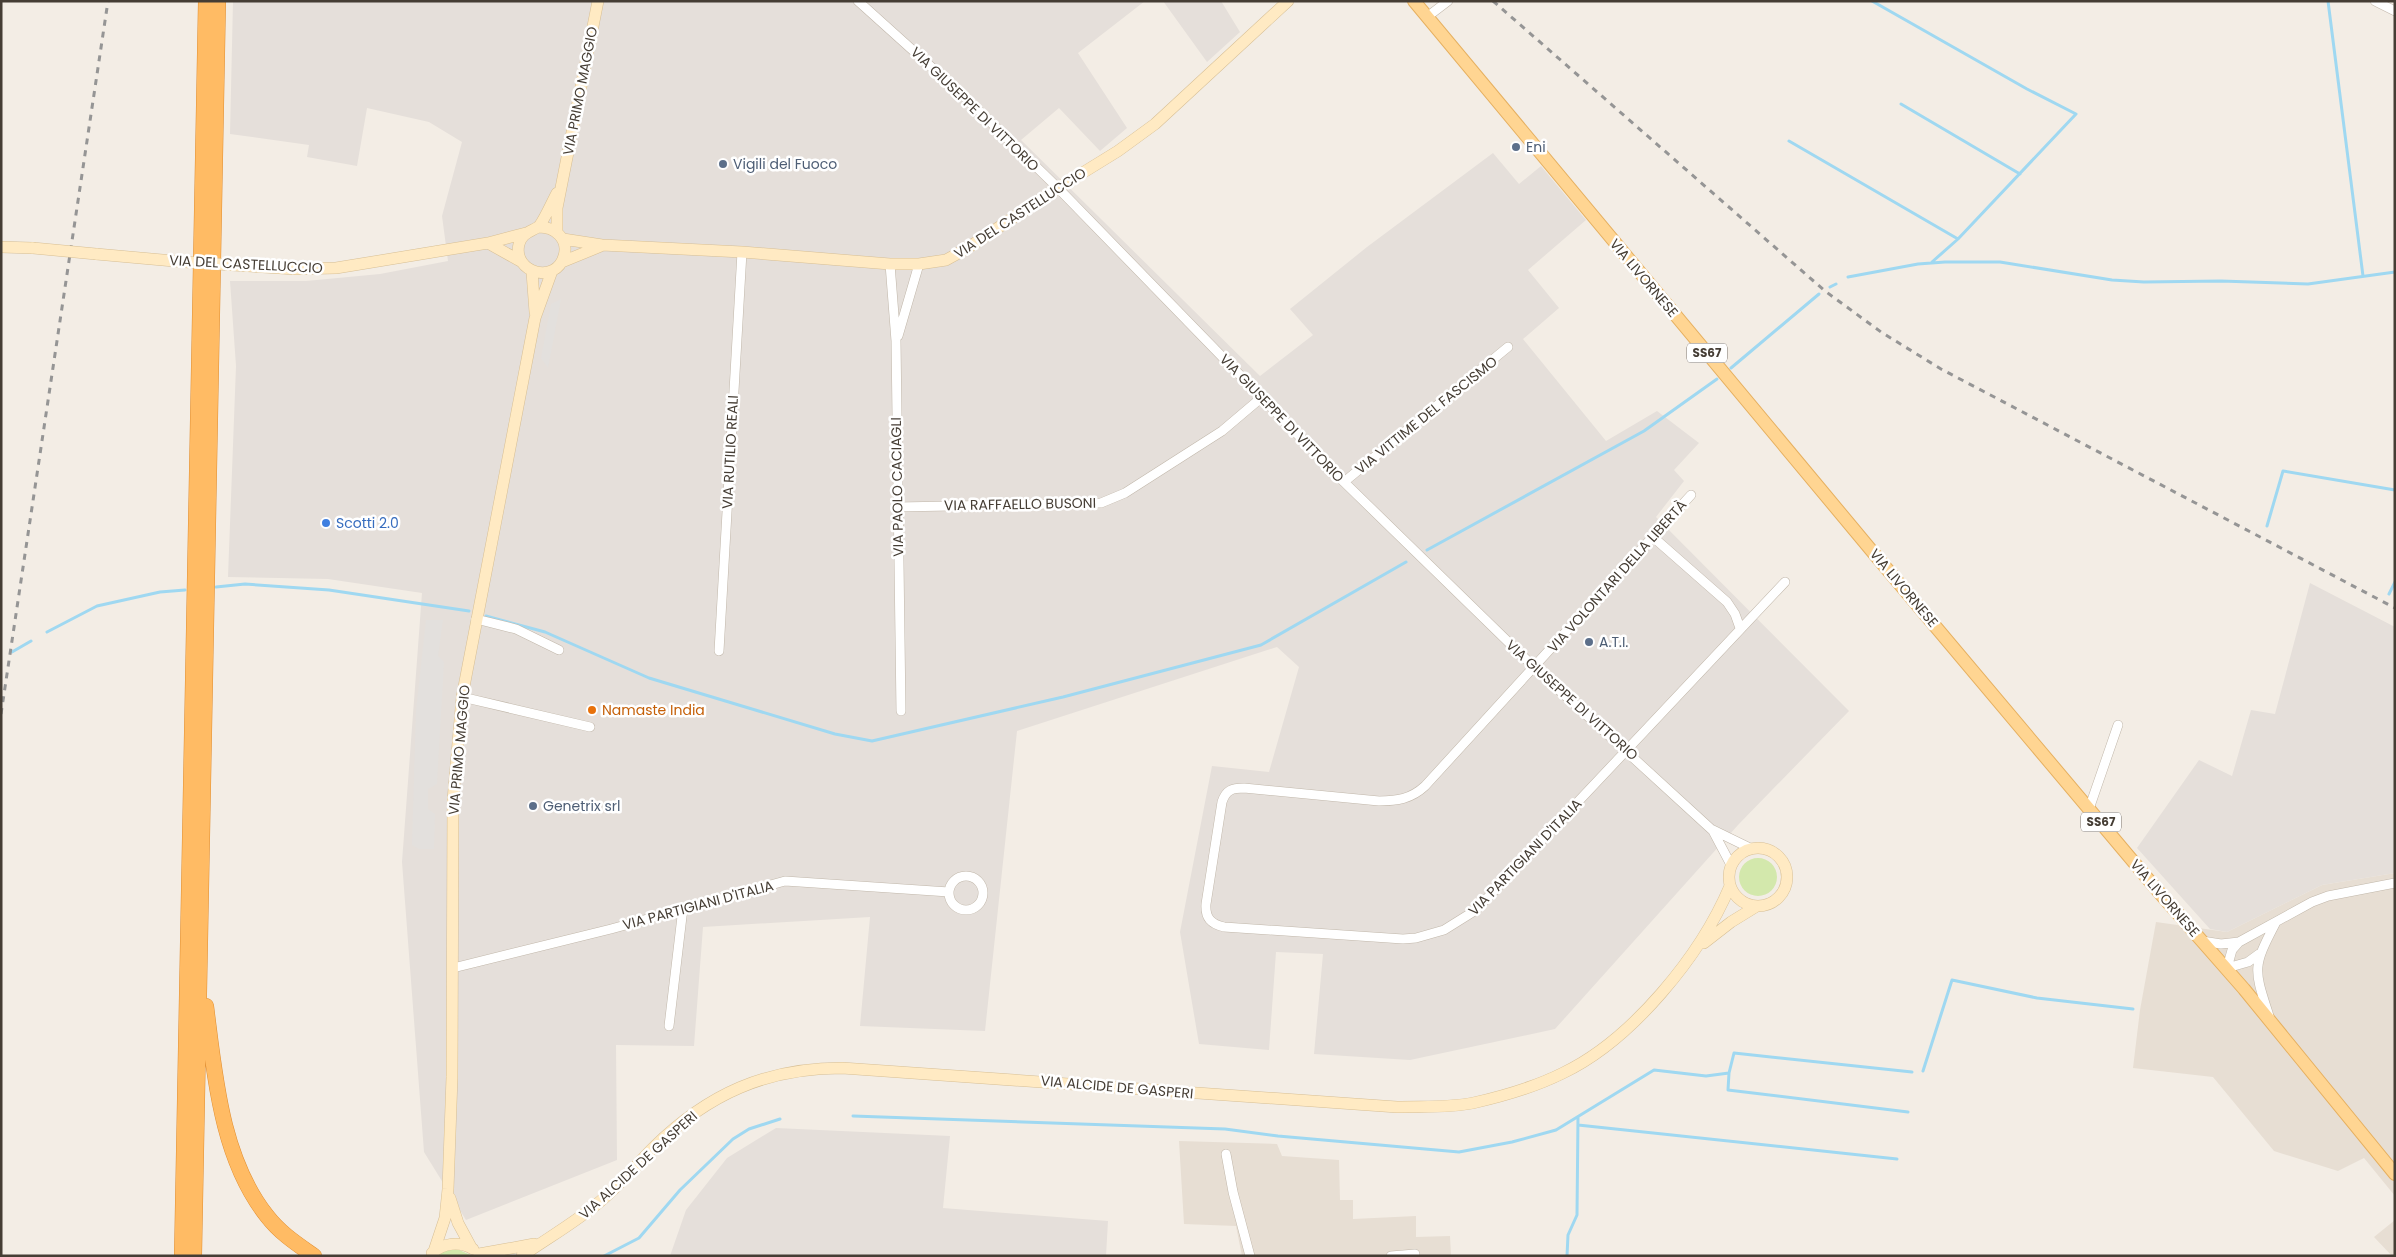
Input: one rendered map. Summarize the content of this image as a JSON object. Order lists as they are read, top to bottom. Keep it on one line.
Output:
{"streets":{"main road":["VIA LIVORNESE","SS67"],"street":["VIA PRIMO MAGGIO","VIA GIUSEPPE DI VITTORIO","VIA DEL CASTELLUCCIO","VIA VITTIME DEL FASCISMO","VIA RUTILIO REALI","VIA PAOLO CACIAGLI","VIA RAFFAELLO BUSONI","VIA VOLONTARI DELLA LIBERTÀ","VIA PARTIGIANI D'ITALIA","VIA ALCIDE DE GASPERI"]},"crossings":[["VIA PRIMO MAGGIO","VIA DEL CASTELLUCCIO"],["VIA PRIMO MAGGIO","VIA PARTIGIANI D'ITALIA"],["VIA PRIMO MAGGIO","VIA ALCIDE DE GASPERI"],["VIA GIUSEPPE DI VITTORIO","VIA DEL CASTELLUCCIO"],["VIA GIUSEPPE DI VITTORIO","VIA VITTIME DEL FASCISMO"],["VIA GIUSEPPE DI VITTORIO","VIA RAFFAELLO BUSONI"],["VIA GIUSEPPE DI VITTORIO","VIA VOLONTARI DELLA LIBERTÀ"],["VIA GIUSEPPE DI VITTORIO","VIA PARTIGIANI D'ITALIA"],["VIA GIUSEPPE DI VITTORIO","VIA ALCIDE DE GASPERI"],["VIA DEL CASTELLUCCIO","VIA RUTILIO REALI"],["VIA DEL CASTELLUCCIO","VIA PAOLO CACIAGLI"],["VIA PAOLO CACIAGLI","VIA RAFFAELLO BUSONI"],["VIA VOLONTARI DELLA LIBERTÀ","VIA PARTIGIANI D'ITALIA"]],"places":["Eni","Vigili del Fuoco","Scotti 2.0","A.T.I.","Namaste India","Genetrix srl"]}
